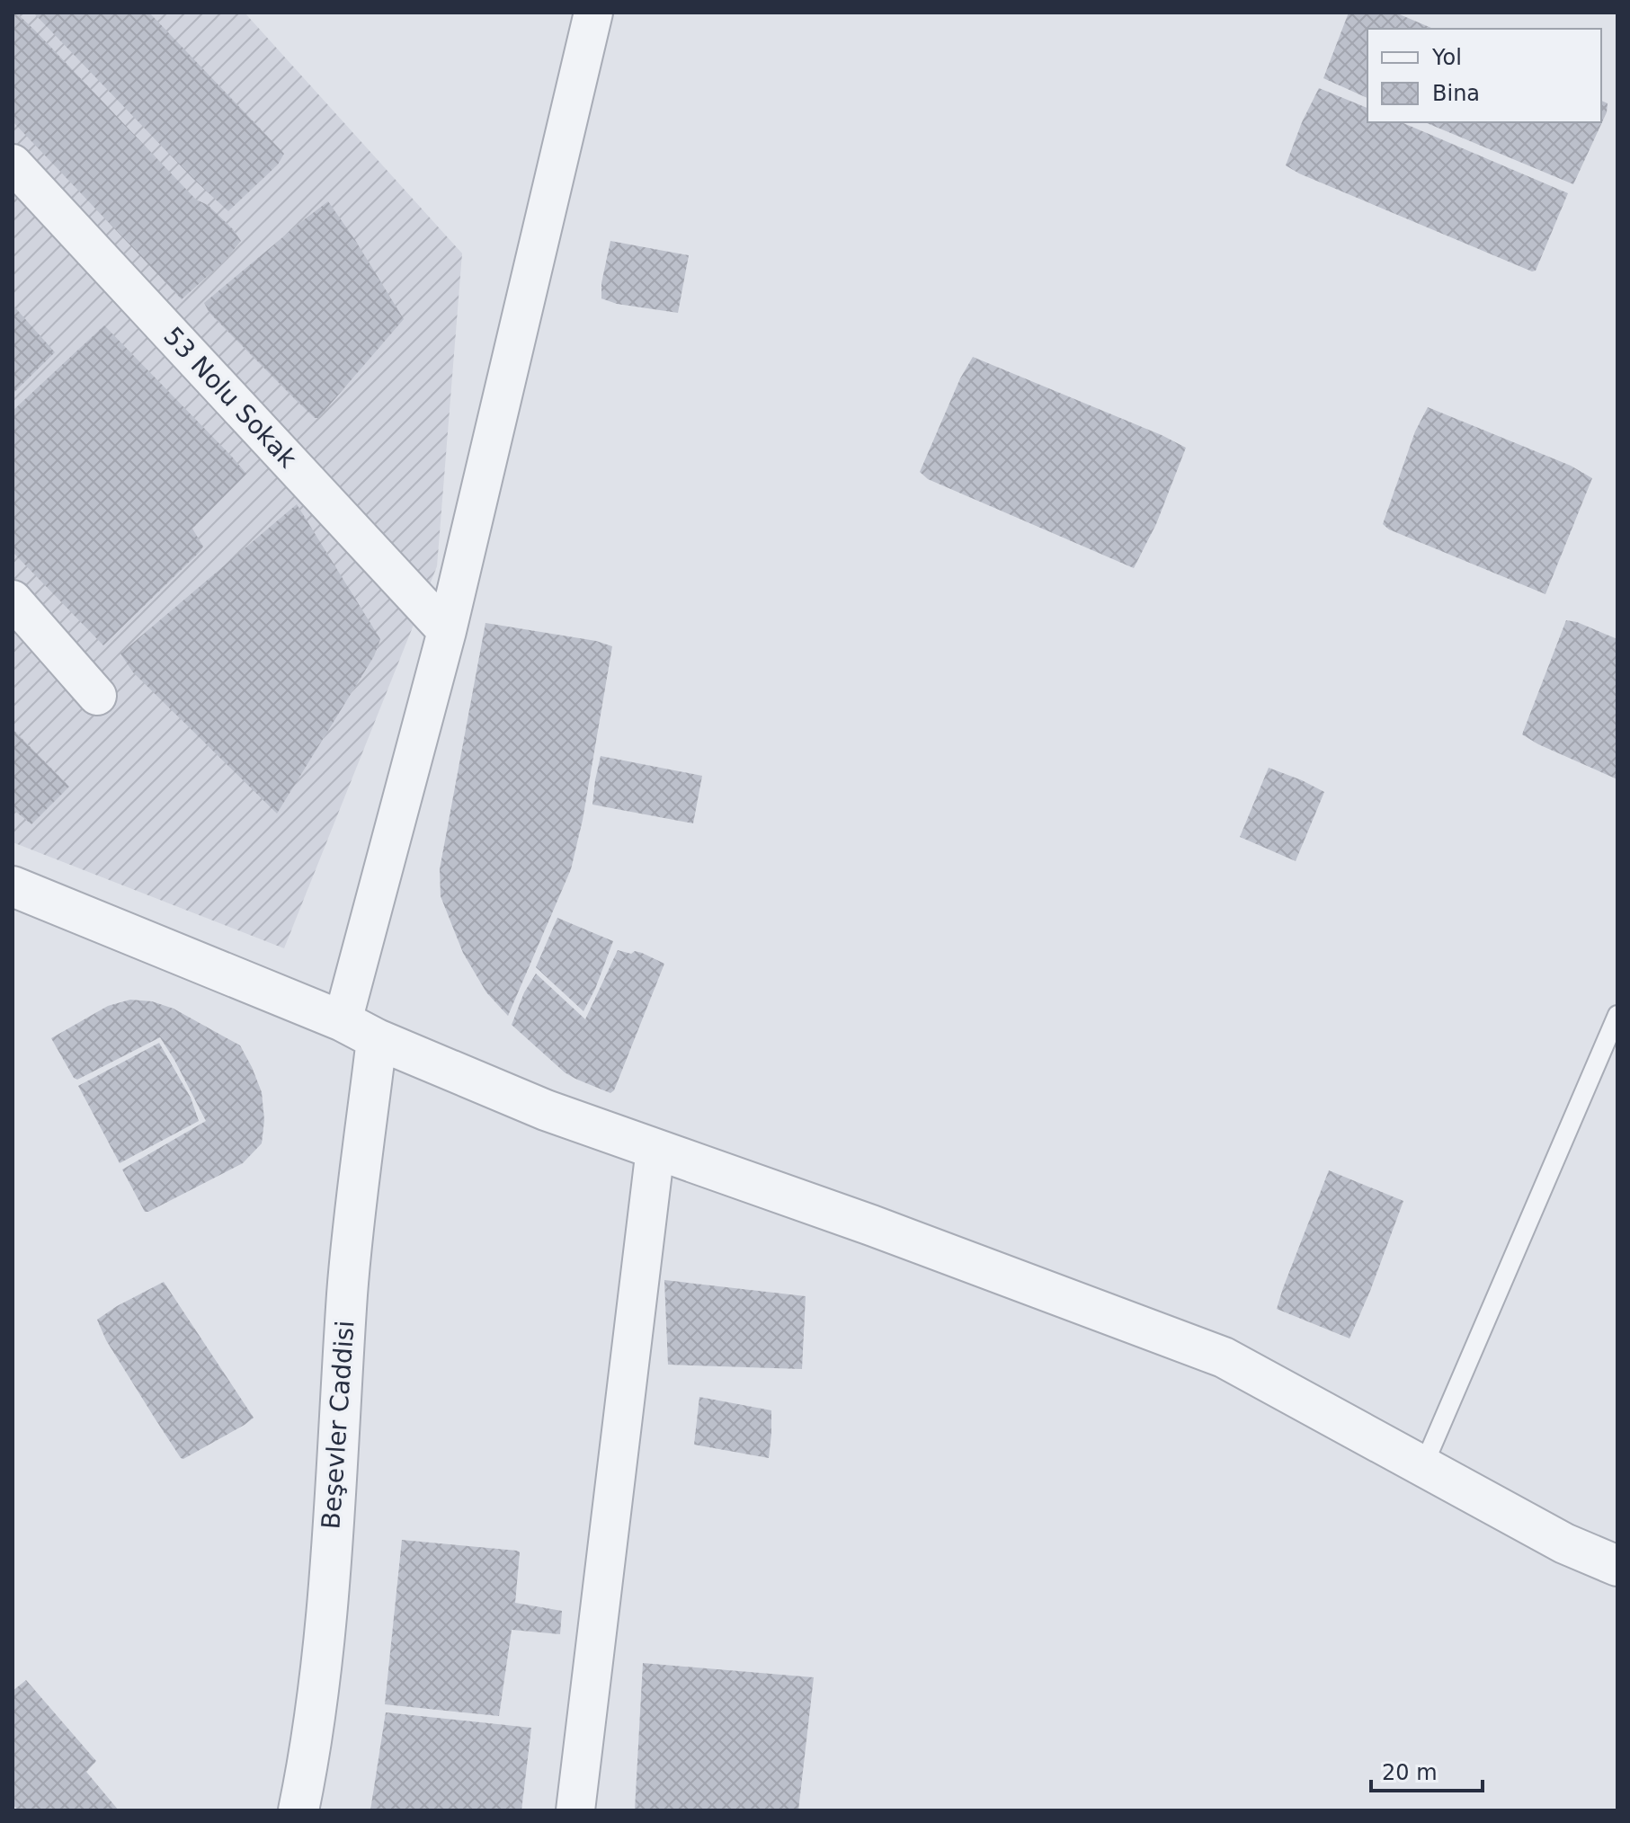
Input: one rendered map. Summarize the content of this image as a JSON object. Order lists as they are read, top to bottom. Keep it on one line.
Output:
{"streets":{"street":["53 Nolu Sokak","Beşevler Caddisi"]},"legend":["Yol","Bina"],"scale_bar":"20 m"}
